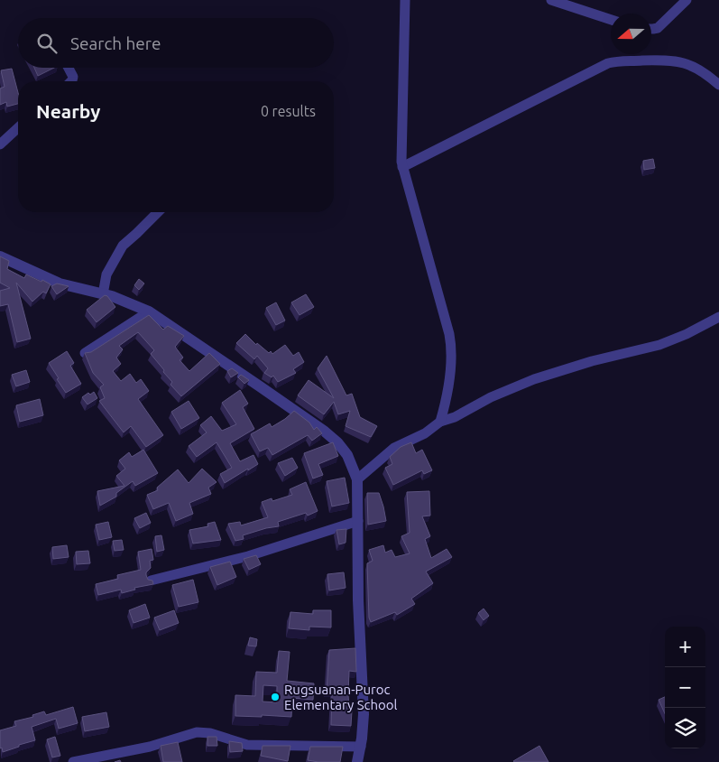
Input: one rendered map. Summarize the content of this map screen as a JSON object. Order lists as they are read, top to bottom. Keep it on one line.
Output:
{"places":["Rugsuanan-Puroc Elementary School"],"north":"left","page":{"search":"Search here","heading":["Nearby","0 results"],"map_buttons":["+","−"]}}
